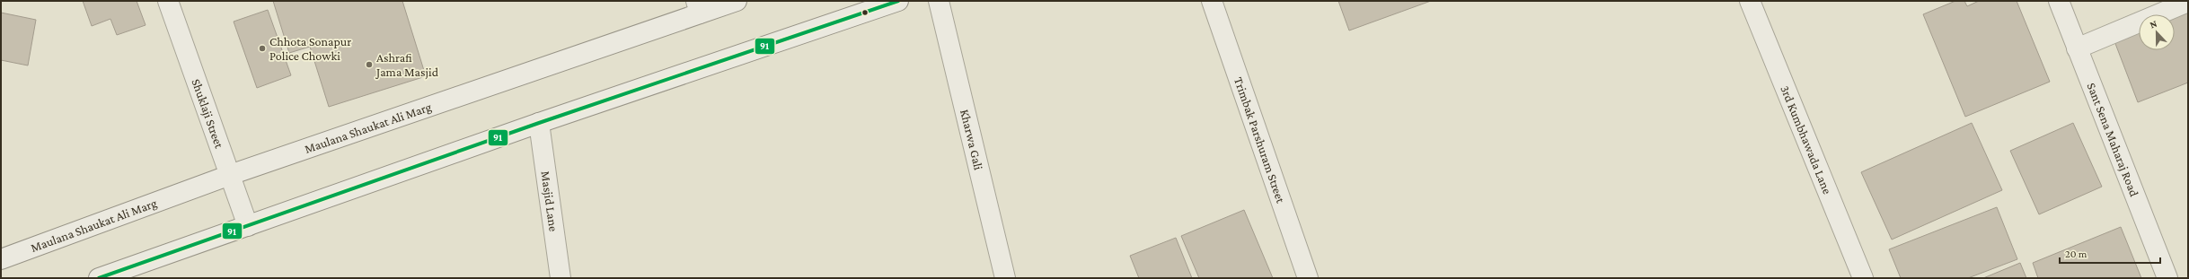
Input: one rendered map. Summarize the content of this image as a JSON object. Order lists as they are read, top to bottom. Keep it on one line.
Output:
{"streets":{"street":["Shuklaji Street","Maulana Shaukat Ali Marg","Kharwa Gali","Trimbak Parshuram Street","3rd Kumbhawada Lane","Sant Sena Maharaj Road","Masjid Lane"]},"crossings":[["Shuklaji Street","Maulana Shaukat Ali Marg"]],"places":["Chhota Sonapur Police Chowki","Ashrafi Jama Masjid"],"lines":["transit line 91"],"scale_bar":"20 m","north":"top"}
